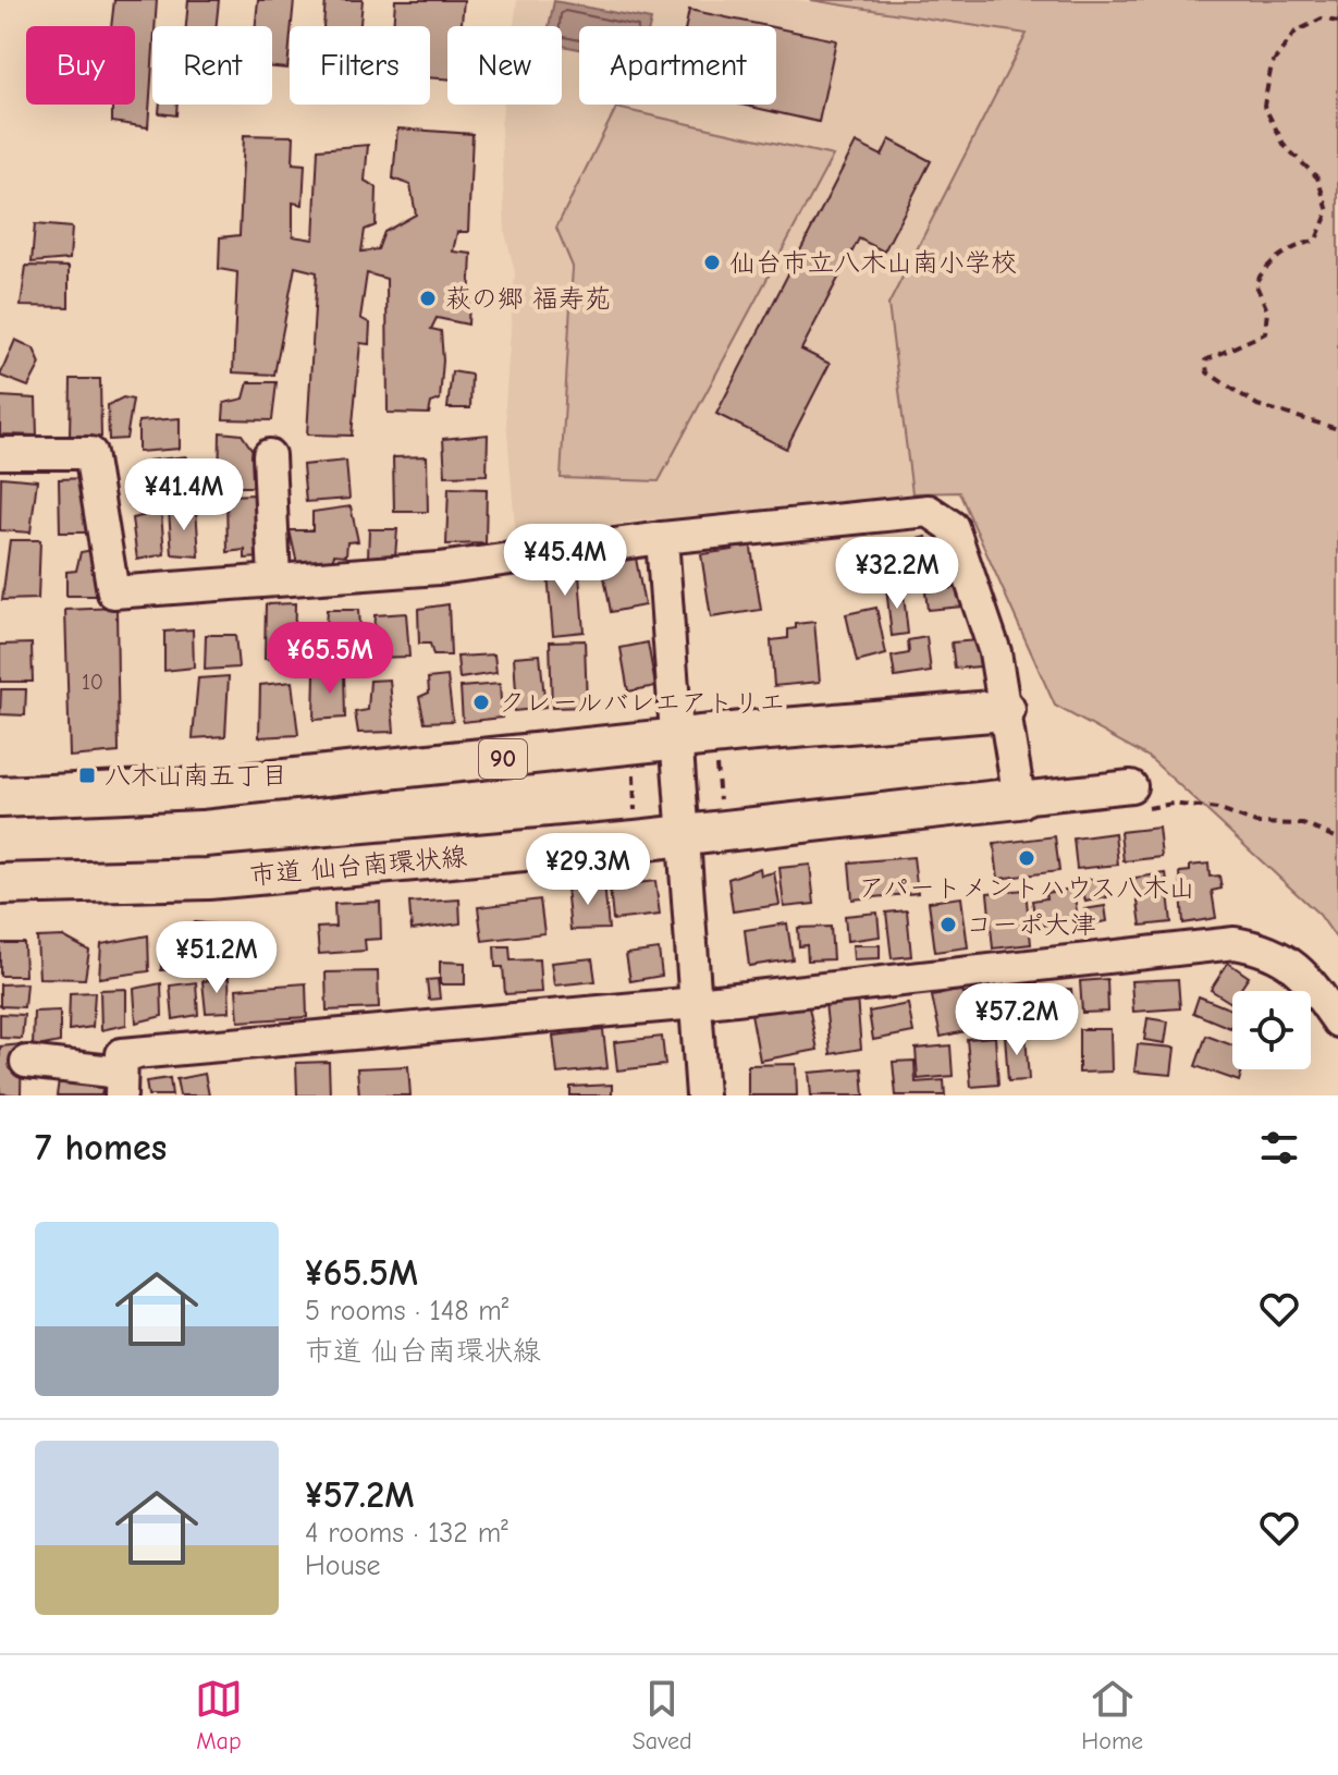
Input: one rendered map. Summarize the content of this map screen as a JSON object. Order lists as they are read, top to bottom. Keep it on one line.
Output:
{"streets":{"main road":["90","市道 仙台南環状線"]},"places":{"other":["仙台市立八木山南小学校","萩の郷 福寿苑","クレールバレエアトリエ","アパートメントハウス八木山","コーポ大津"],"transit":["八木山南五丁目"]},"house_numbers":["10"],"page":{"chip":["Buy","Rent","Filters","New","Apartment"],"price":["¥41.4M","¥45.4M","¥32.2M","¥65.5M","¥29.3M","¥51.2M","¥57.2M"],"heading":"7 homes","list":[{"name":"¥65.5M","note":"5 rooms · 148 m² · 市道 仙台南環状線"},{"name":"¥57.2M","note":"4 rooms · 132 m² · House"}],"tabs":["Map","Saved","Home"]}}
